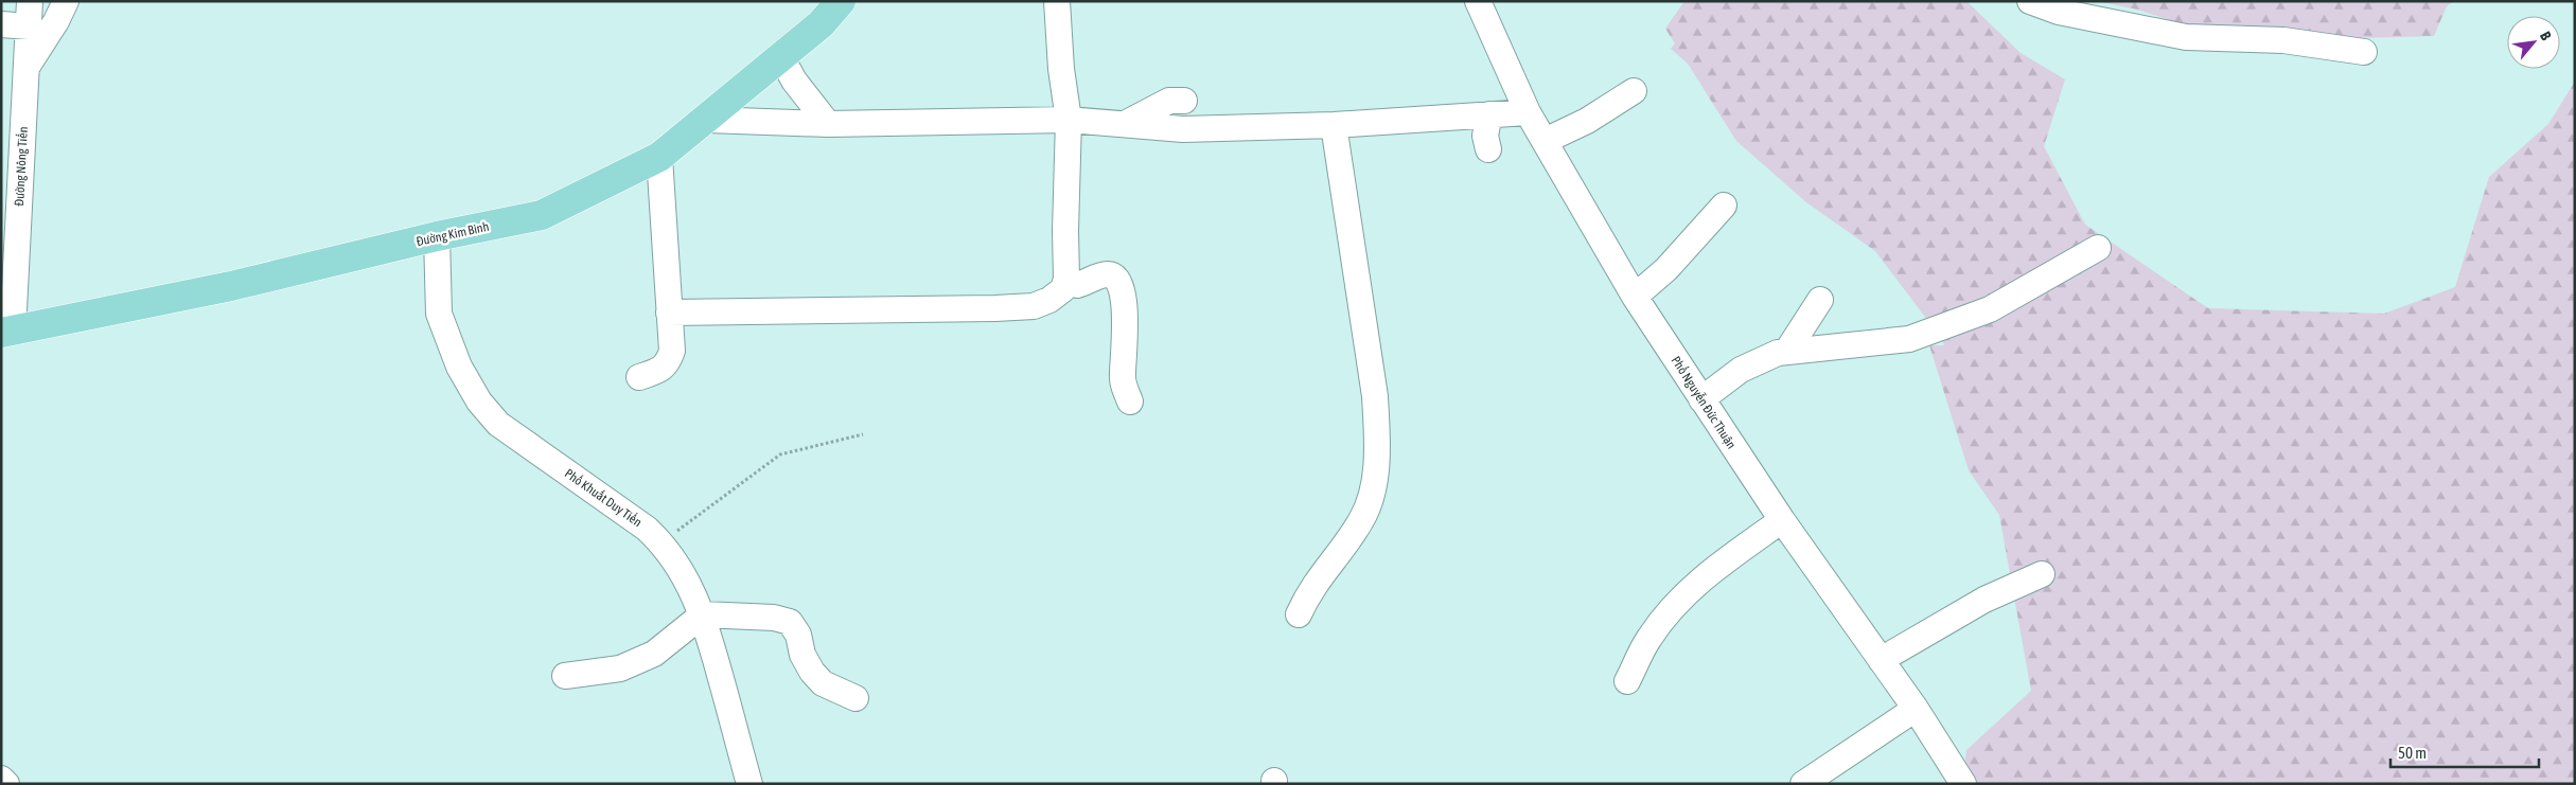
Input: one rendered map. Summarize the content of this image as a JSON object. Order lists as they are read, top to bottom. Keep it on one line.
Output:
{"streets":{"main road":["Đường Kim Bình"],"street":["Đường Nông Tiến","Phố Nguyễn Đức Thuận","Phố Khuất Duy Tiến"]},"crossings":[["Đường Nông Tiến","Đường Kim Bình"],["Đường Kim Bình","Phố Khuất Duy Tiến"]],"scale_bar":"50 m","north":"top right"}
